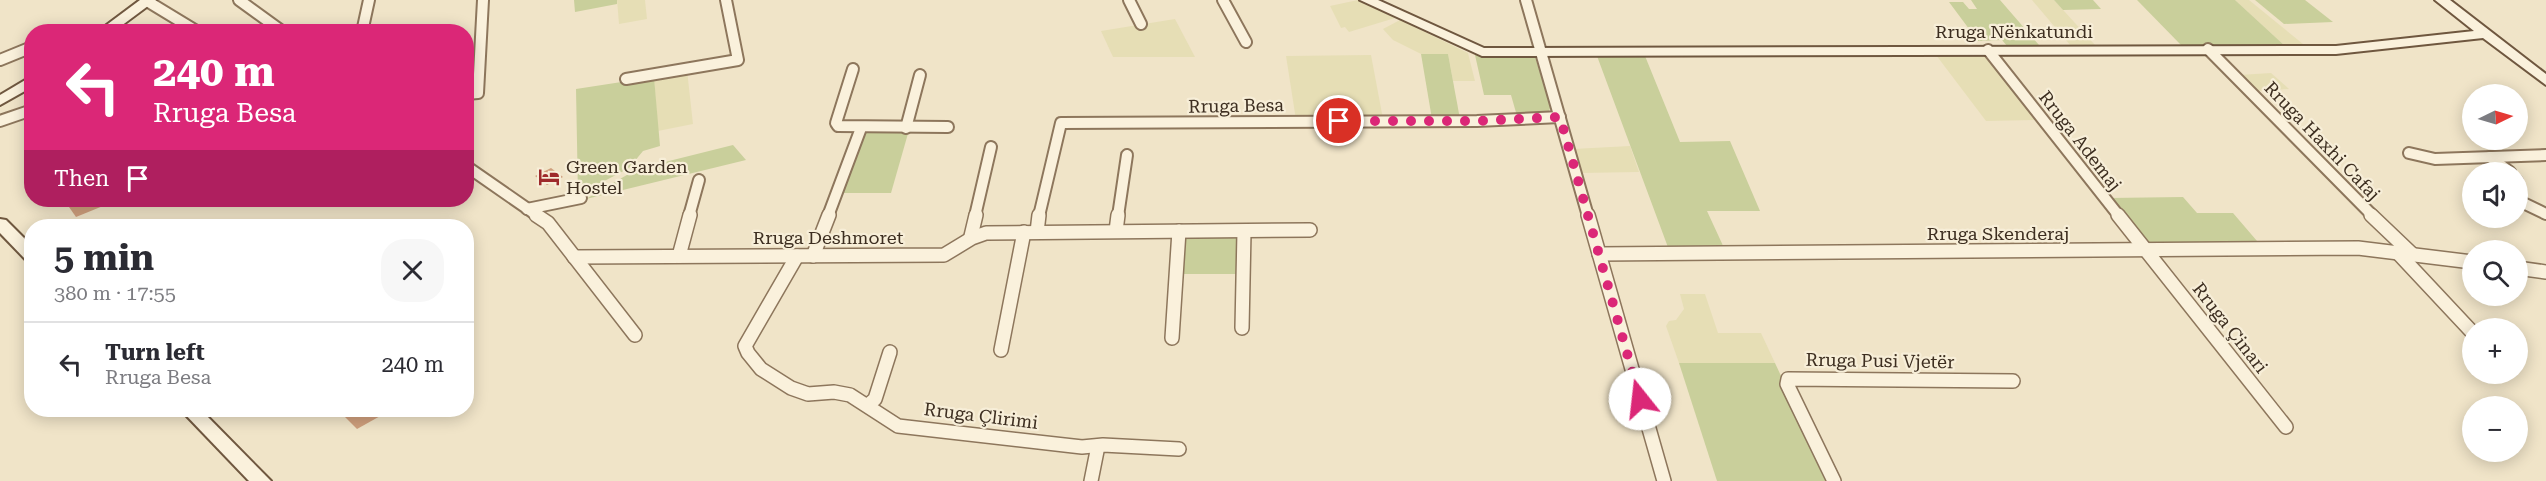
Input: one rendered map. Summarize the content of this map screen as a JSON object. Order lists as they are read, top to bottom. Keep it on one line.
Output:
{"streets":{"street":["Rruga Nënkatundi","Rruga Besa","Rruga Ademaj","Rruga Haxhi Cafaj","Rruga Skenderaj","Rruga Deshmoret","Rruga Çinari","Rruga Pusi Vjetër","Rruga Çlirimi"]},"crossings":[["Rruga Nënkatundi","Rruga Ademaj"],["Rruga Nënkatundi","Rruga Haxhi Cafaj"],["Rruga Besa","Rruga Deshmoret"],["Rruga Ademaj","Rruga Skenderaj"],["Rruga Ademaj","Rruga Çinari"],["Rruga Haxhi Cafaj","Rruga Skenderaj"],["Rruga Skenderaj","Rruga Çinari"],["Rruga Deshmoret","Rruga Çlirimi"]],"places":{"hotel":["Green Garden Hostel"]},"north":"right","page":{"turn":["240 m","Rruga Besa"],"map_buttons":["+","−"],"then":"Then","heading":["5 min","380 m · 17:55"],"list":[{"name":"Turn left","note":"Rruga Besa","value":"240 m"}]}}
